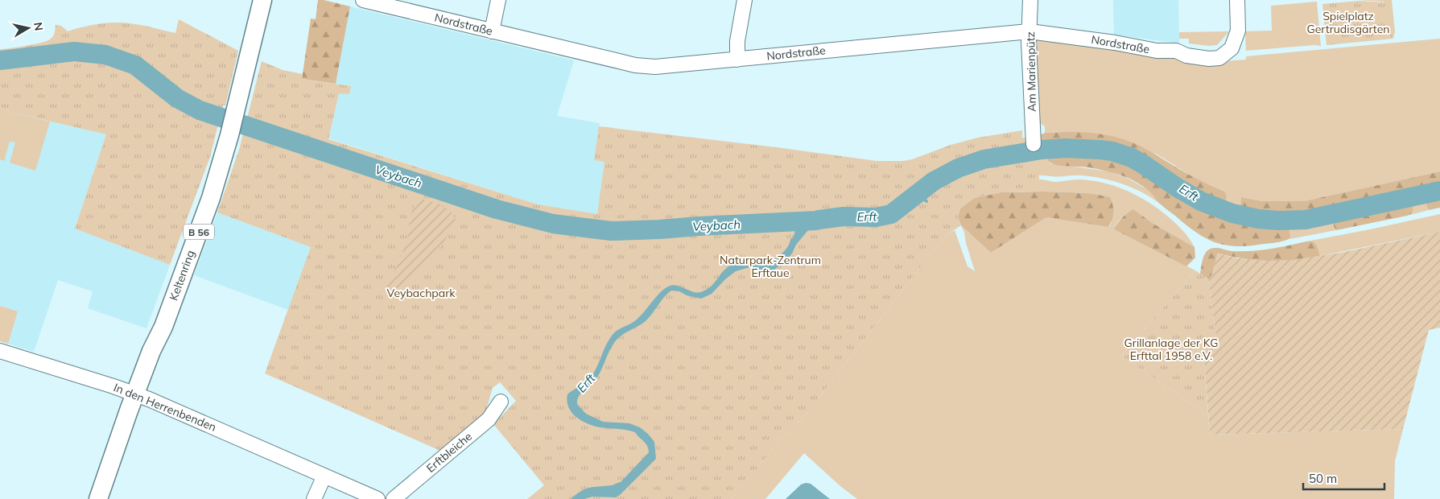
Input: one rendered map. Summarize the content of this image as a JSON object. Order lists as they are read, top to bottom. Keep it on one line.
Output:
{"streets":{"main road":["B 56","Keltenring"],"street":["Nordstraße","Am Marienpütz","In den Herrenbenden","Erftbleiche"]},"crossings":[["Nordstraße","Am Marienpütz"],["Keltenring","In den Herrenbenden"]],"water":["Veybach","Erft"],"parks":["Spielplatz Gertrudisgärten","Naturpark-Zentrum Erftaue","Veybachpark","Grillanlage der KG Erfttal 1958 e.V."],"scale_bar":"50 m","north":"right"}
